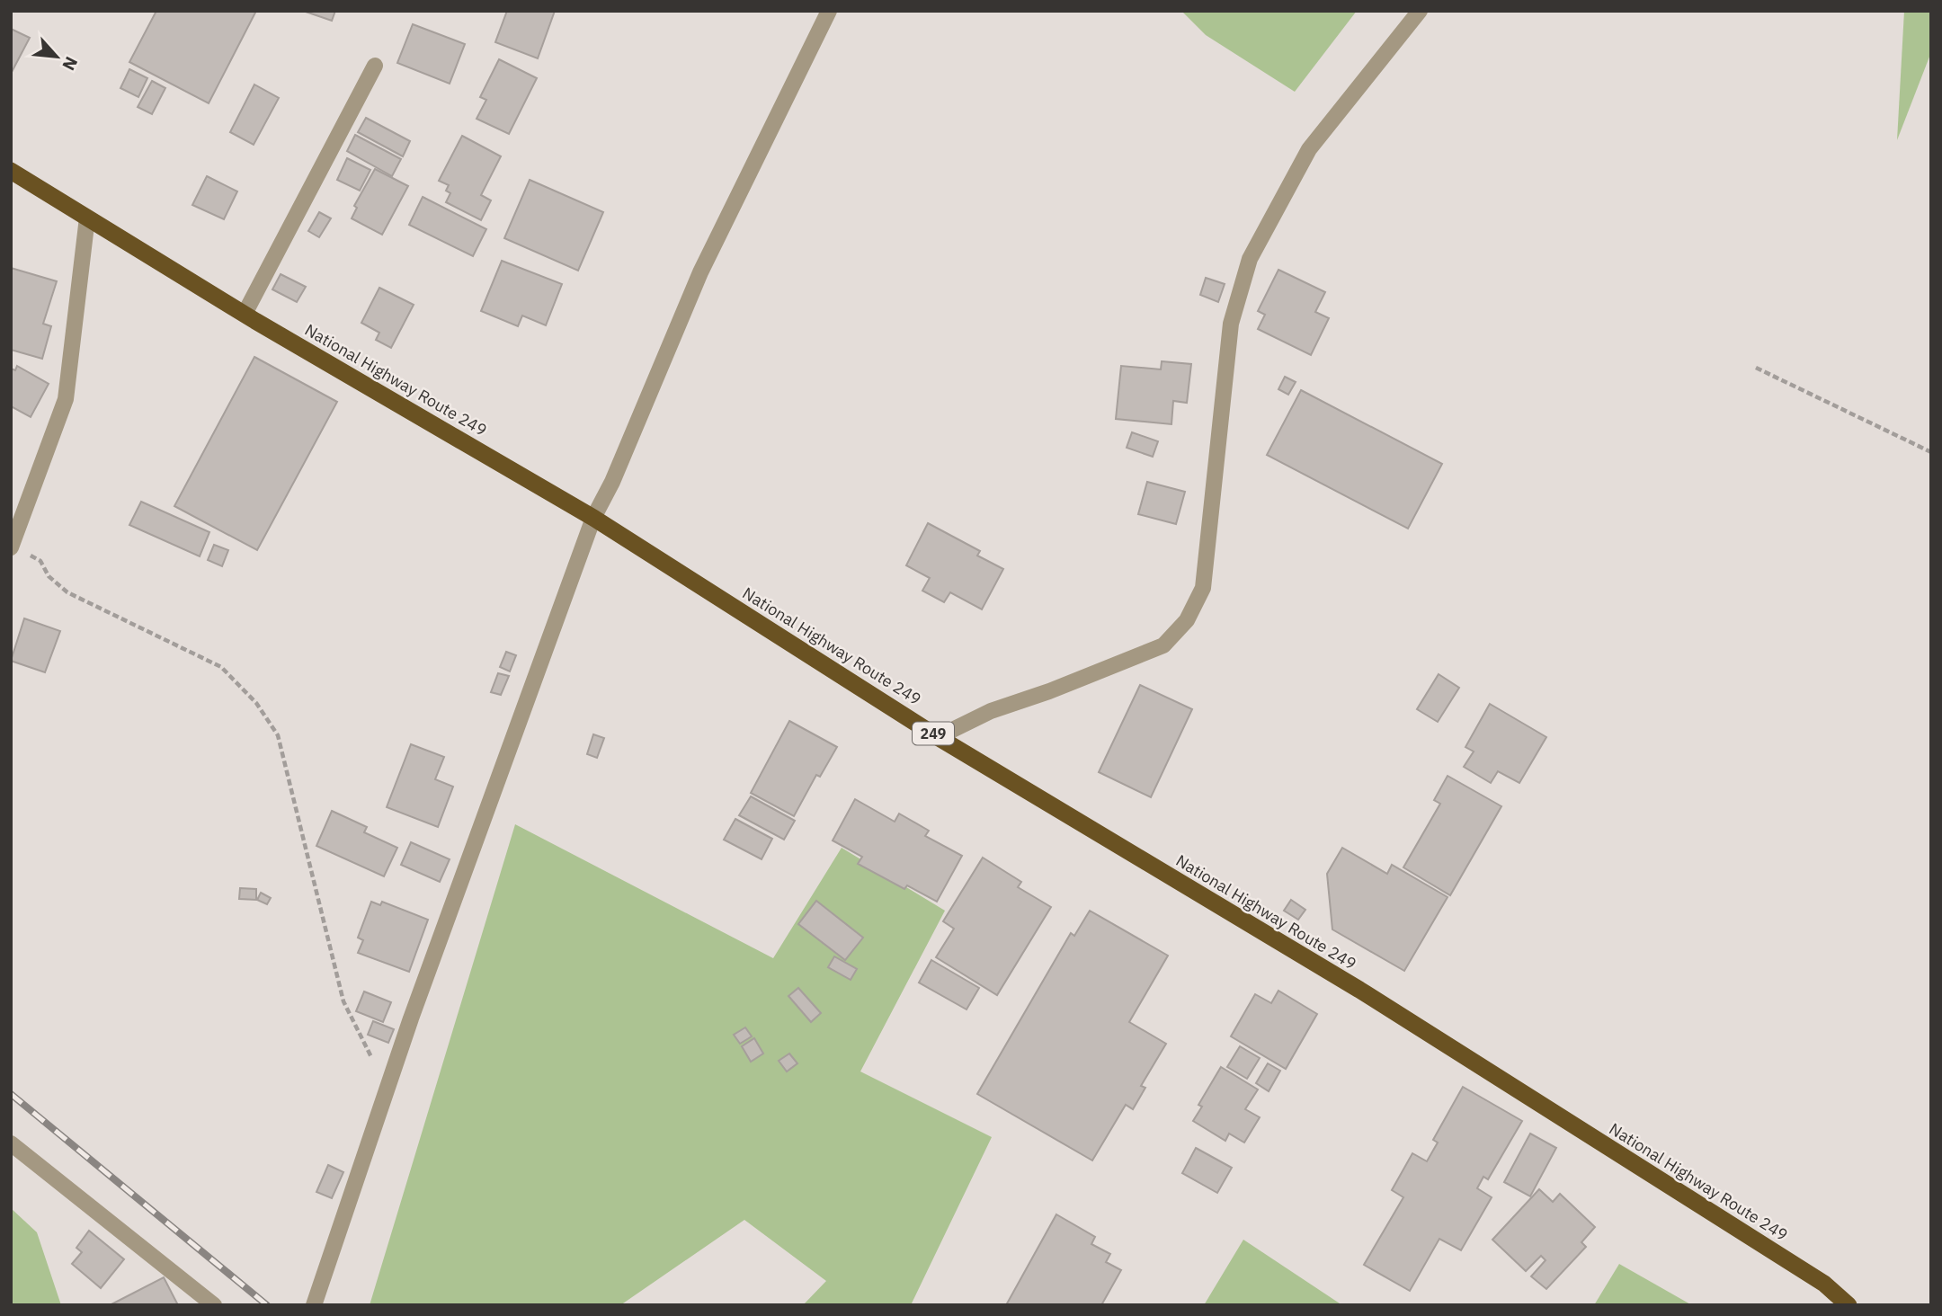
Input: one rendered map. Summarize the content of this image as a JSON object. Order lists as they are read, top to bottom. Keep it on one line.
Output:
{"streets":{"highway":["National Highway Route 249","249"]},"north":"bottom right"}
